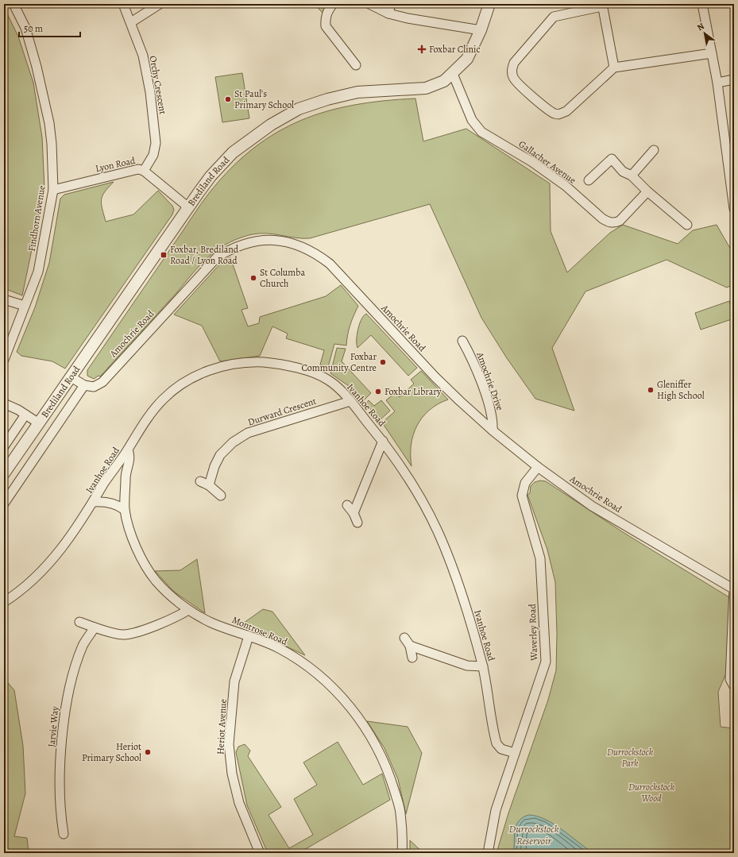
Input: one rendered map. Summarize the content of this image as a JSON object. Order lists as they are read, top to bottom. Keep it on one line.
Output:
{"streets":{"street":["Orchy Crescent","Gallacher Avenue","Lyon Road","Brediland Road","Findhorn Avenue","Amochrie Road","Amochrie Drive","Ivanhoe Road","Durward Crescent","Montrose Road","Waverley Road","Jarvie Way","Heriot Avenue"]},"crossings":[["Orchy Crescent","Lyon Road"],["Gallacher Avenue","Brediland Road"],["Lyon Road","Brediland Road"],["Lyon Road","Findhorn Avenue"],["Amochrie Road","Amochrie Drive"],["Amochrie Road","Waverley Road"],["Ivanhoe Road","Durward Crescent"],["Ivanhoe Road","Montrose Road"],["Ivanhoe Road","Waverley Road"],["Montrose Road","Heriot Avenue"]],"water":["Durrockstock Reservoir"],"parks":["Durrockstock Park","Durrockstock Wood"],"places":{"health":["Foxbar Clinic"],"other":["St Paul's Primary School","St Columba Church","Foxbar Community Centre","Gleniffer High School","Foxbar Library","Heriot Primary School"],"transit":["Foxbar, Brediland Road / Lyon Road"]},"scale_bar":"50 m","north":"top left"}
